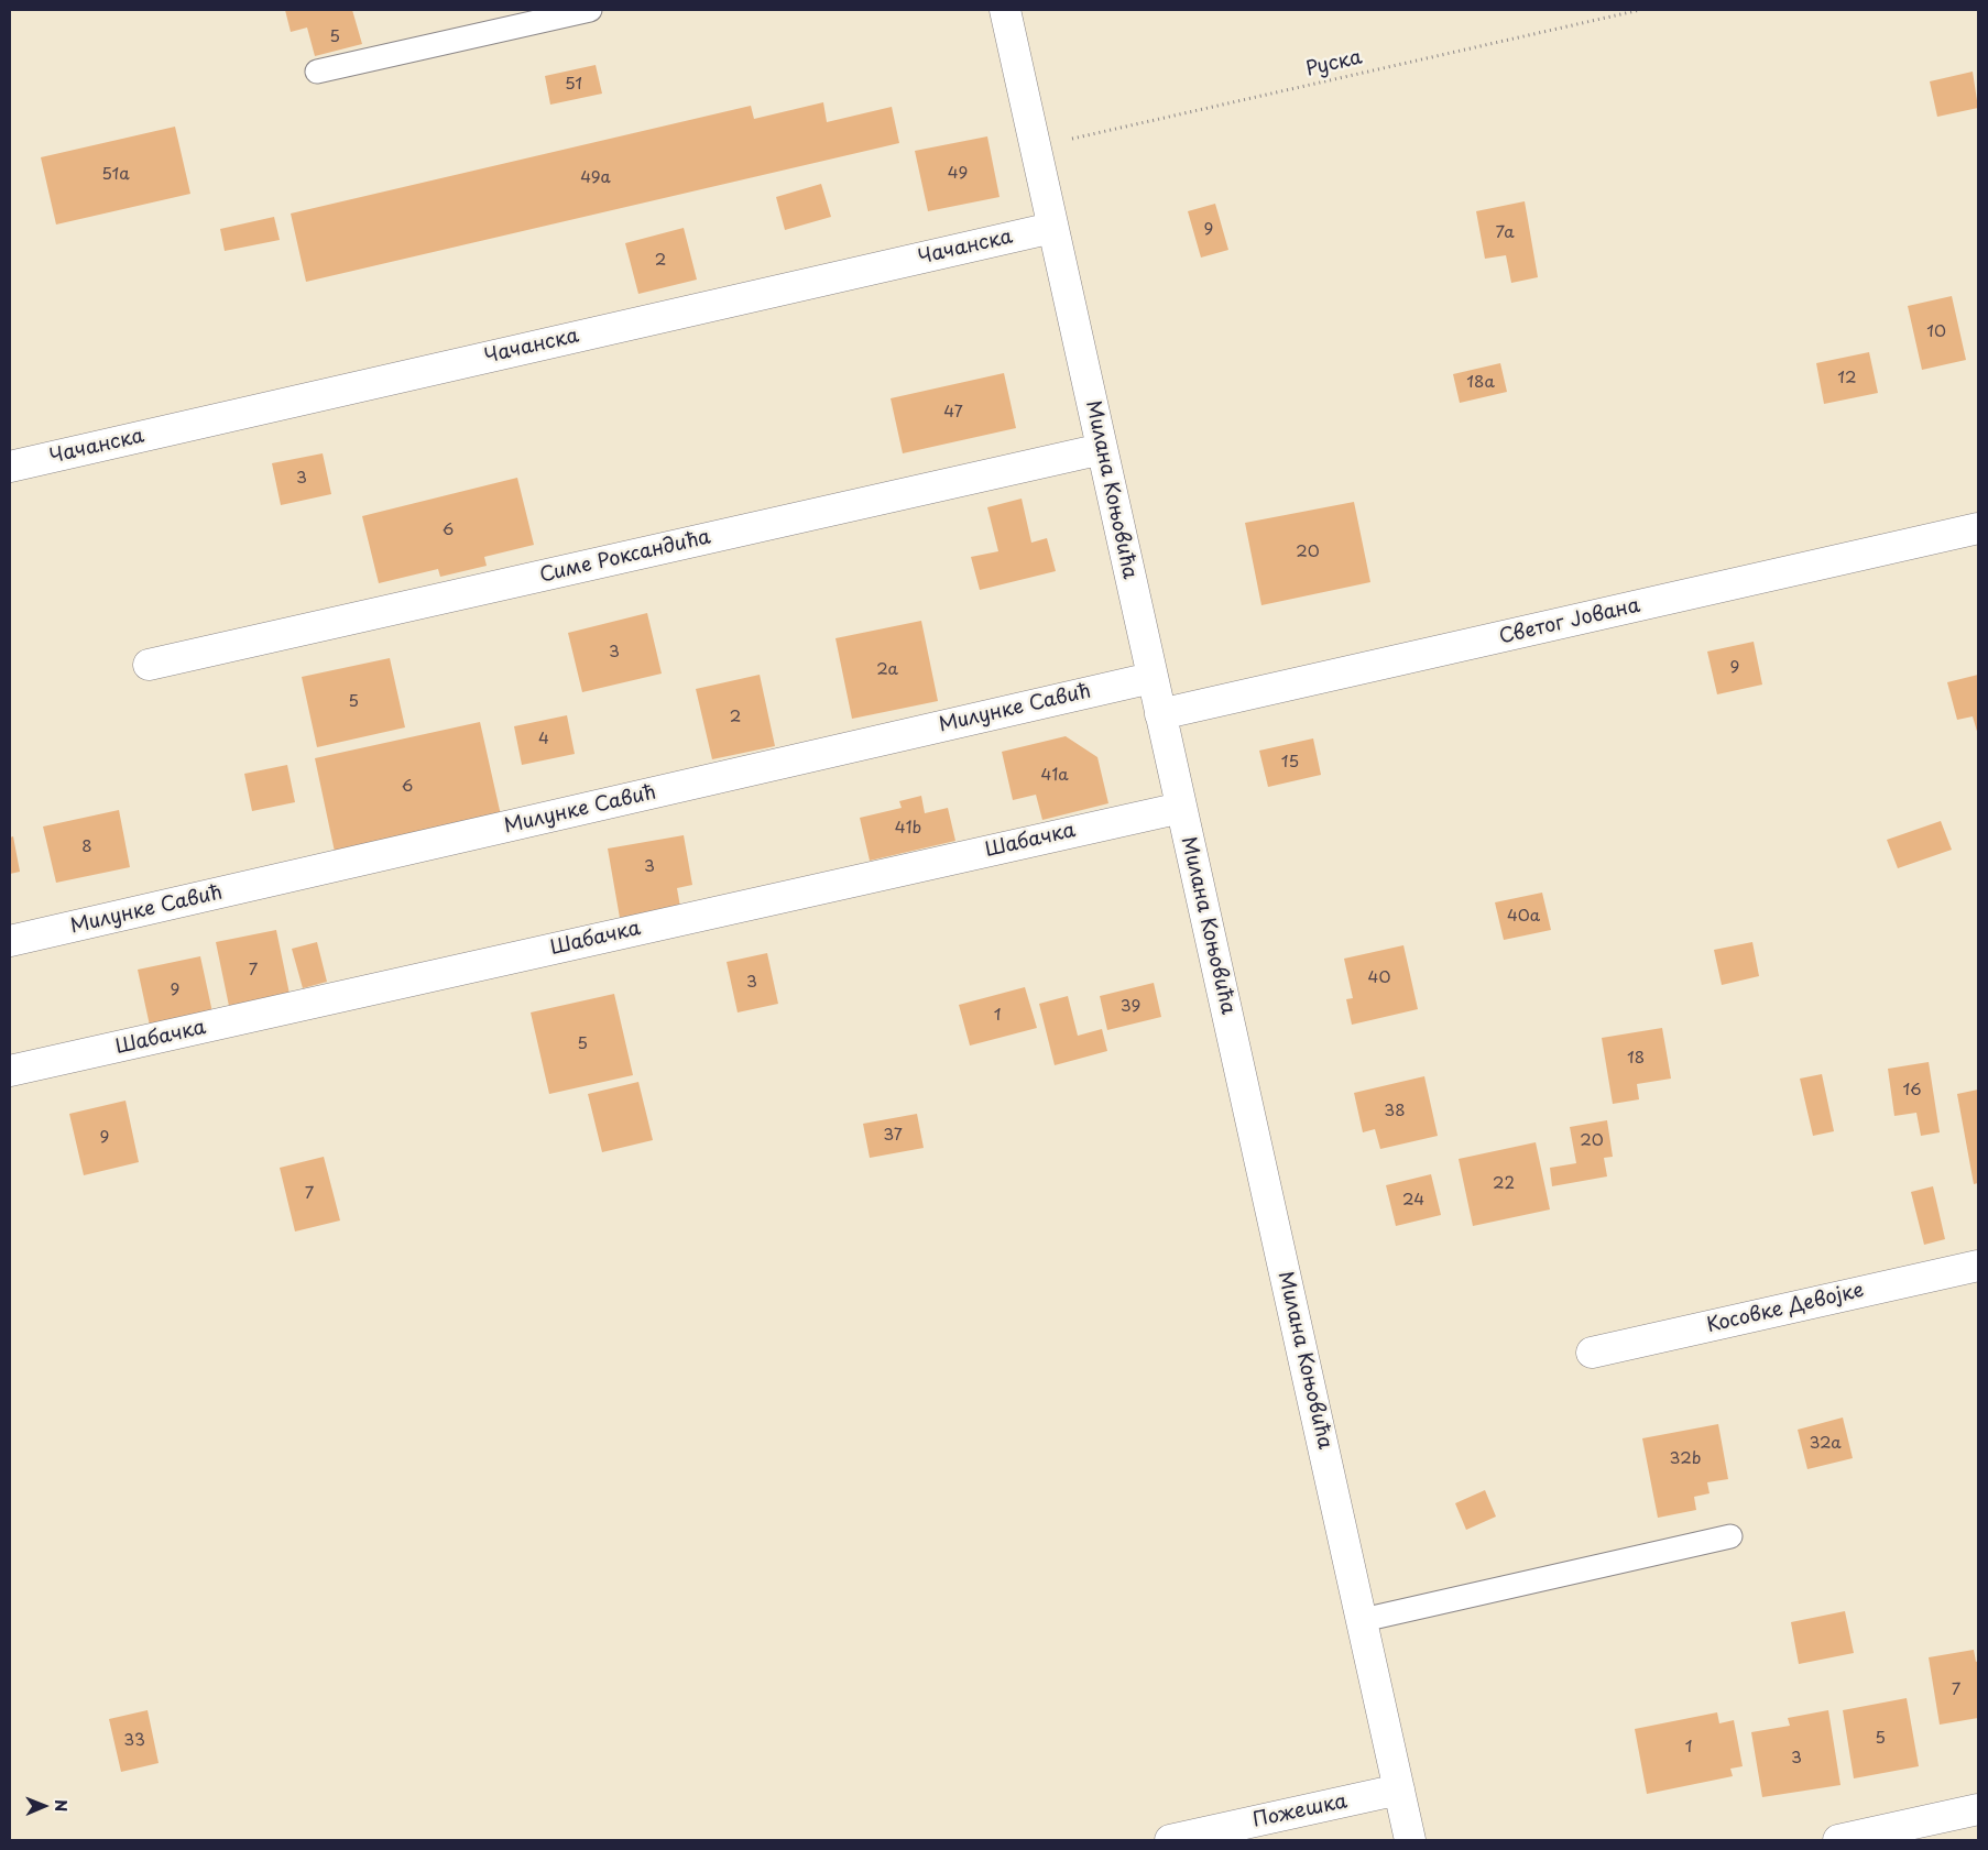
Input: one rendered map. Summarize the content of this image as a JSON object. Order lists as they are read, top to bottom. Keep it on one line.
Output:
{"streets":{"street":["Чачанска","Милана Коњовића","Симе Роксандића","Светог Јована","Милунке Савић","Шабачка","Косовке Девојке","Пожешка"],"path":["Руска"]},"crossings":[["Руска","Милана Коњовића"],["Чачанска","Милана Коњовића"],["Милана Коњовића","Симе Роксандића"],["Милана Коњовића","Светог Јована"],["Милана Коњовића","Милунке Савић"],["Милана Коњовића","Шабачка"],["Милана Коњовића","Пожешка"]],"house_numbers":["5","51","49","51a","49a","9","7a","2","10","12","18a","47","3","6","20","3","9","2a","5","2","4","15","41a","6","41b","8","3","40a","7","40","3","9","39","1","5","18","16","38","37","9","20","22","7","24","32a","32b","7","5","33","1","3"],"north":"right"}
